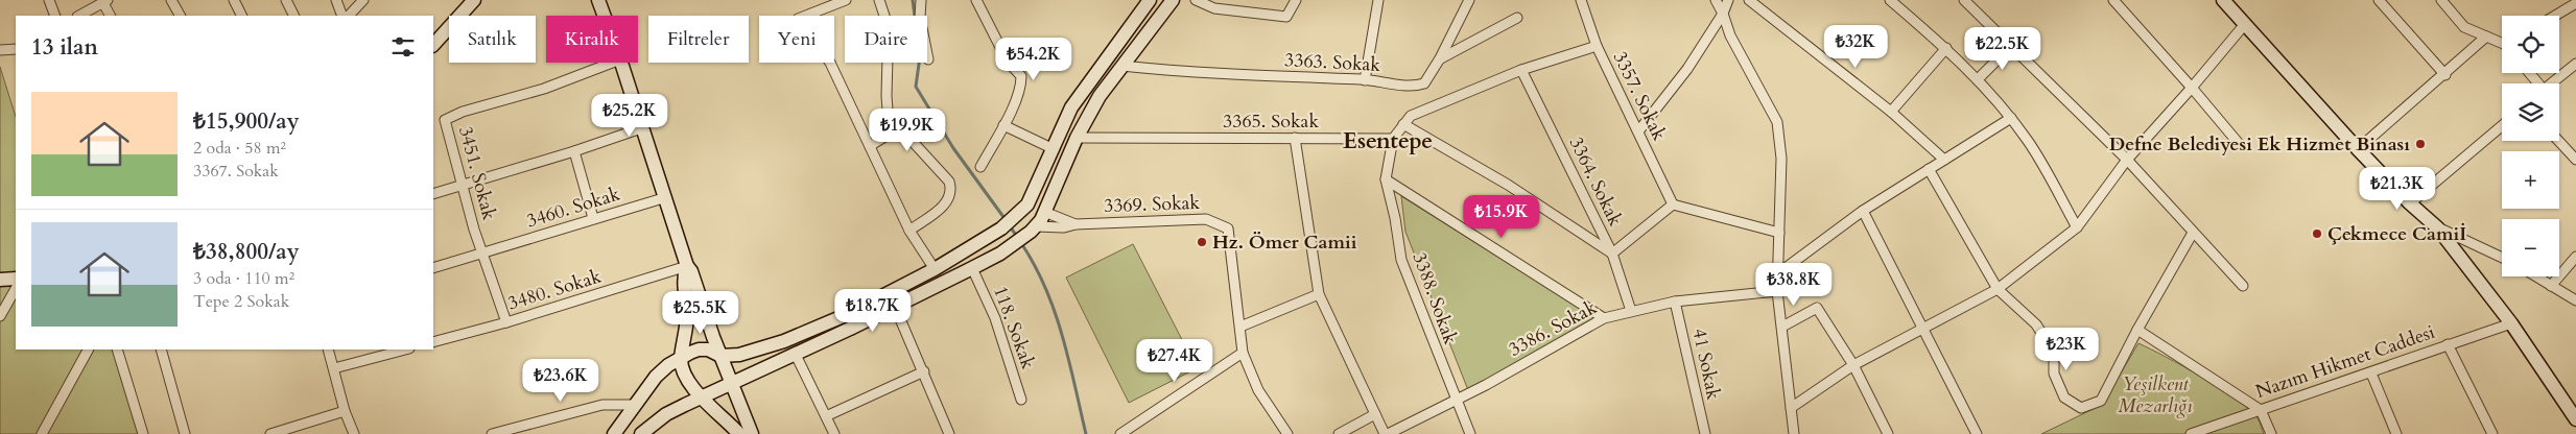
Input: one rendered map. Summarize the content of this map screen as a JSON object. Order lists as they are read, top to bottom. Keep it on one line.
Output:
{"streets":{"street":["3363. Sokak","3357. Sokak","3365. Sokak","3451. Sokak","3364. Sokak","3369. Sokak","3460. Sokak","3480. Sokak","3388. Sokak","118. Sokak","3386. Sokak","Nazım Hikmet Caddesi","41 Sokak"]},"crossings":[["3365. Sokak","3388. Sokak"],["3451. Sokak","3460. Sokak"],["3451. Sokak","3480. Sokak"],["3364. Sokak","3386. Sokak"],["3388. Sokak","3386. Sokak"],["3386. Sokak","41 Sokak"]],"districts":["Esentepe"],"parks":["Yeşilkent Mezarlığı"],"places":["Defne Belediyesi Ek Hizmet Binası","Çekmece Camiİ","Hz. Ömer Camii"],"page":{"map_buttons":["+","−"],"chip":["Satılık","Kiralık","Filtreler","Yeni","Daire"],"heading":"13 ilan","price":["₺32K","₺22.5K","₺54.2K","₺25.2K","₺19.9K","₺21.3K","₺15.9K","₺38.8K","₺18.7K","₺25.5K","₺23K","₺27.4K","₺23.6K"],"list":[{"name":"₺15,900/ay","note":"2 oda · 58 m² · 3367. Sokak"},{"name":"₺38,800/ay","note":"3 oda · 110 m² · Tepe 2 Sokak"}]}}
